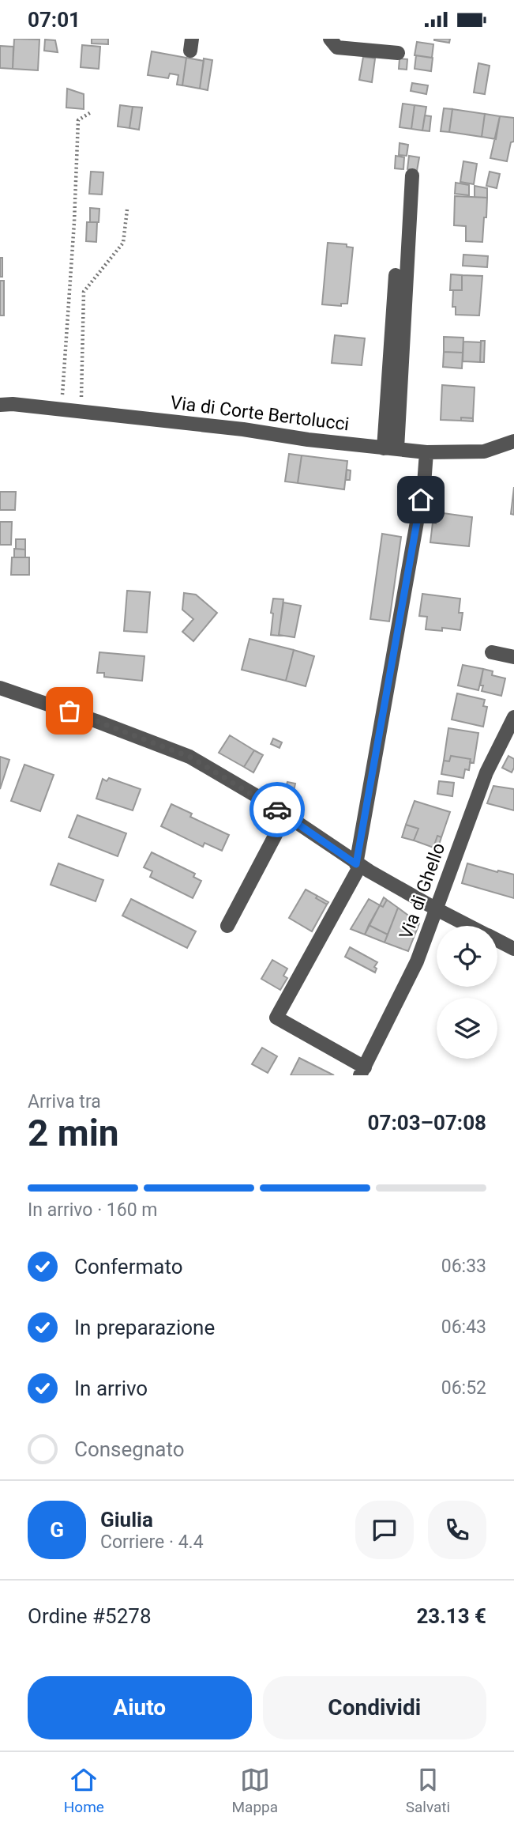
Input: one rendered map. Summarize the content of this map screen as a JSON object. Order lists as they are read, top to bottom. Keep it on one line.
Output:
{"streets":{"street":["Via di Corte Bertolucci","Via di Ghello"]},"page":{"status":"07:01","heading":["2 min","Arriva tra","07:03–07:08"],"panel":["Giulia","Corriere · 4.4","Ordine #5278","23.13 €"],"bar":"In arrivo · 160 m","list":[["Confermato","06:33"],["In preparazione","06:43"],["In arrivo","06:52"],"Consegnato"],"round":"G","buttons":["Aiuto","Condividi"],"tabs":["Home","Mappa","Salvati"]}}
